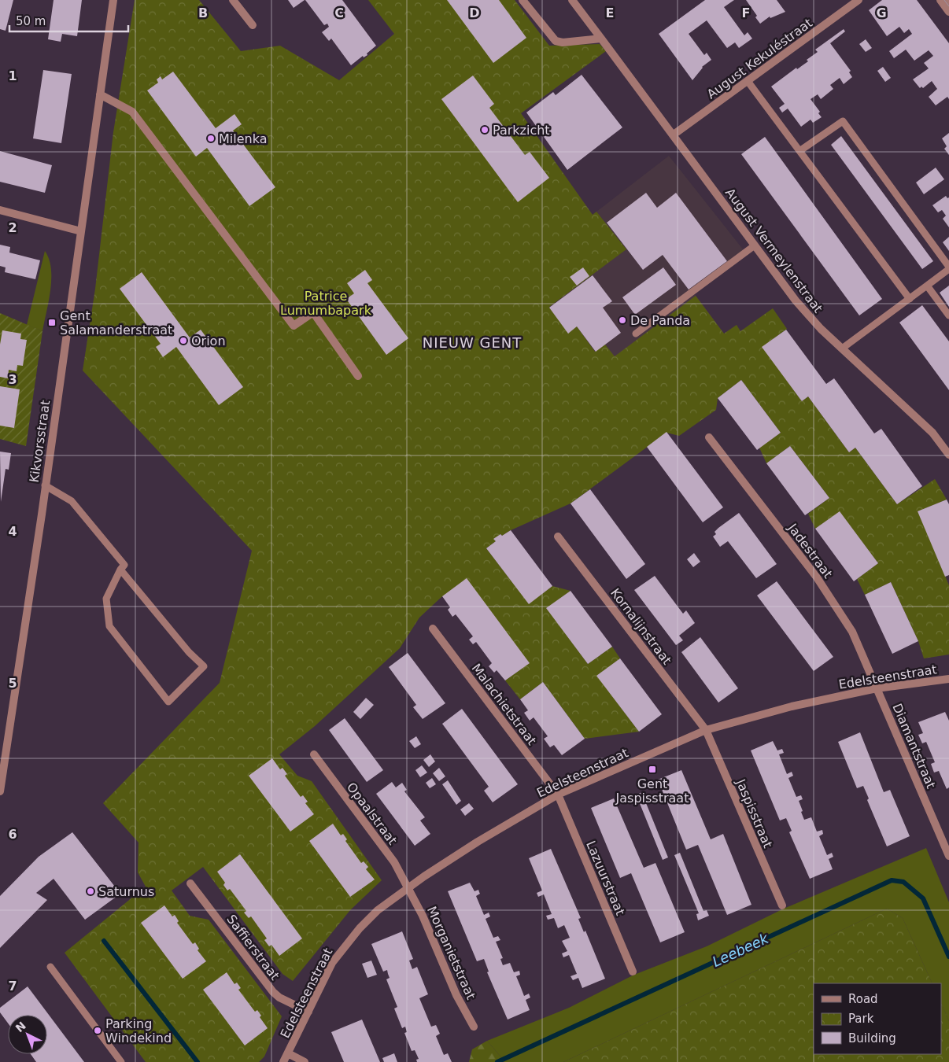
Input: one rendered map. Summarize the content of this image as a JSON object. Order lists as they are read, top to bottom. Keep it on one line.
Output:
{"streets":{"street":["August Kekuléstraat","August Vermeylenstraat","Kikvorsstraat","Jadestraat","Kornalijnstraat","Edelsteenstraat","Malachietstraat","Diamantstraat","Opaalstraat","Jaspisstraat","Lazuurstraat","Saffierstraat","Morganietstraat"]},"crossings":[["August Kekuléstraat","August Vermeylenstraat"],["Jadestraat","Edelsteenstraat"],["Jadestraat","Diamantstraat"],["Kornalijnstraat","Edelsteenstraat"],["Kornalijnstraat","Jaspisstraat"],["Edelsteenstraat","Malachietstraat"],["Edelsteenstraat","Diamantstraat"],["Edelsteenstraat","Opaalstraat"],["Edelsteenstraat","Jaspisstraat"],["Edelsteenstraat","Lazuurstraat"],["Edelsteenstraat","Saffierstraat"],["Edelsteenstraat","Morganietstraat"],["Malachietstraat","Lazuurstraat"],["Opaalstraat","Morganietstraat"]],"districts":["NIEUW GENT"],"water":["Leebeek"],"parks":["Patrice Lumumbapark"],"places":{"other":["Parkzicht","Milenka","De Panda","Orion","Saturnus","Parking Windekind"],"transit":["Gent Salamanderstraat","Gent Jaspisstraat"]},"legend":["Road","Park","Building"],"scale_bar":"50 m","north":"top left","grid":{"columns":["B","C","D","E","F","G"],"rows":["1","2","3","4","5","6","7"]}}
